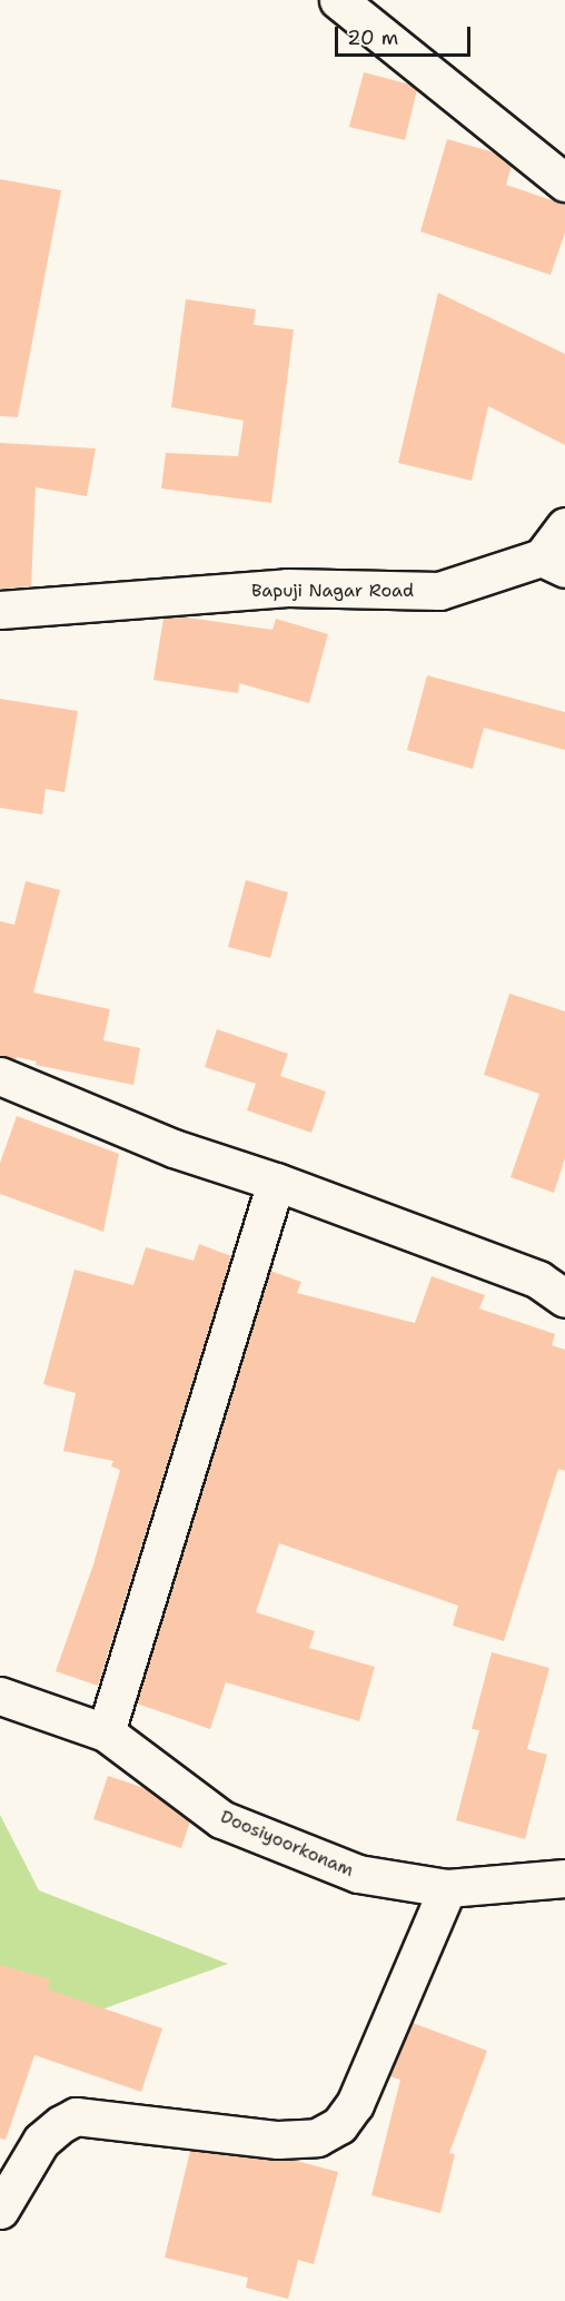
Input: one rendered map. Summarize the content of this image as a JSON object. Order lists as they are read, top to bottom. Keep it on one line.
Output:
{"streets":{"street":["Bapuji Nagar Road","Doosiyoorkonam"]},"scale_bar":"20 m"}
